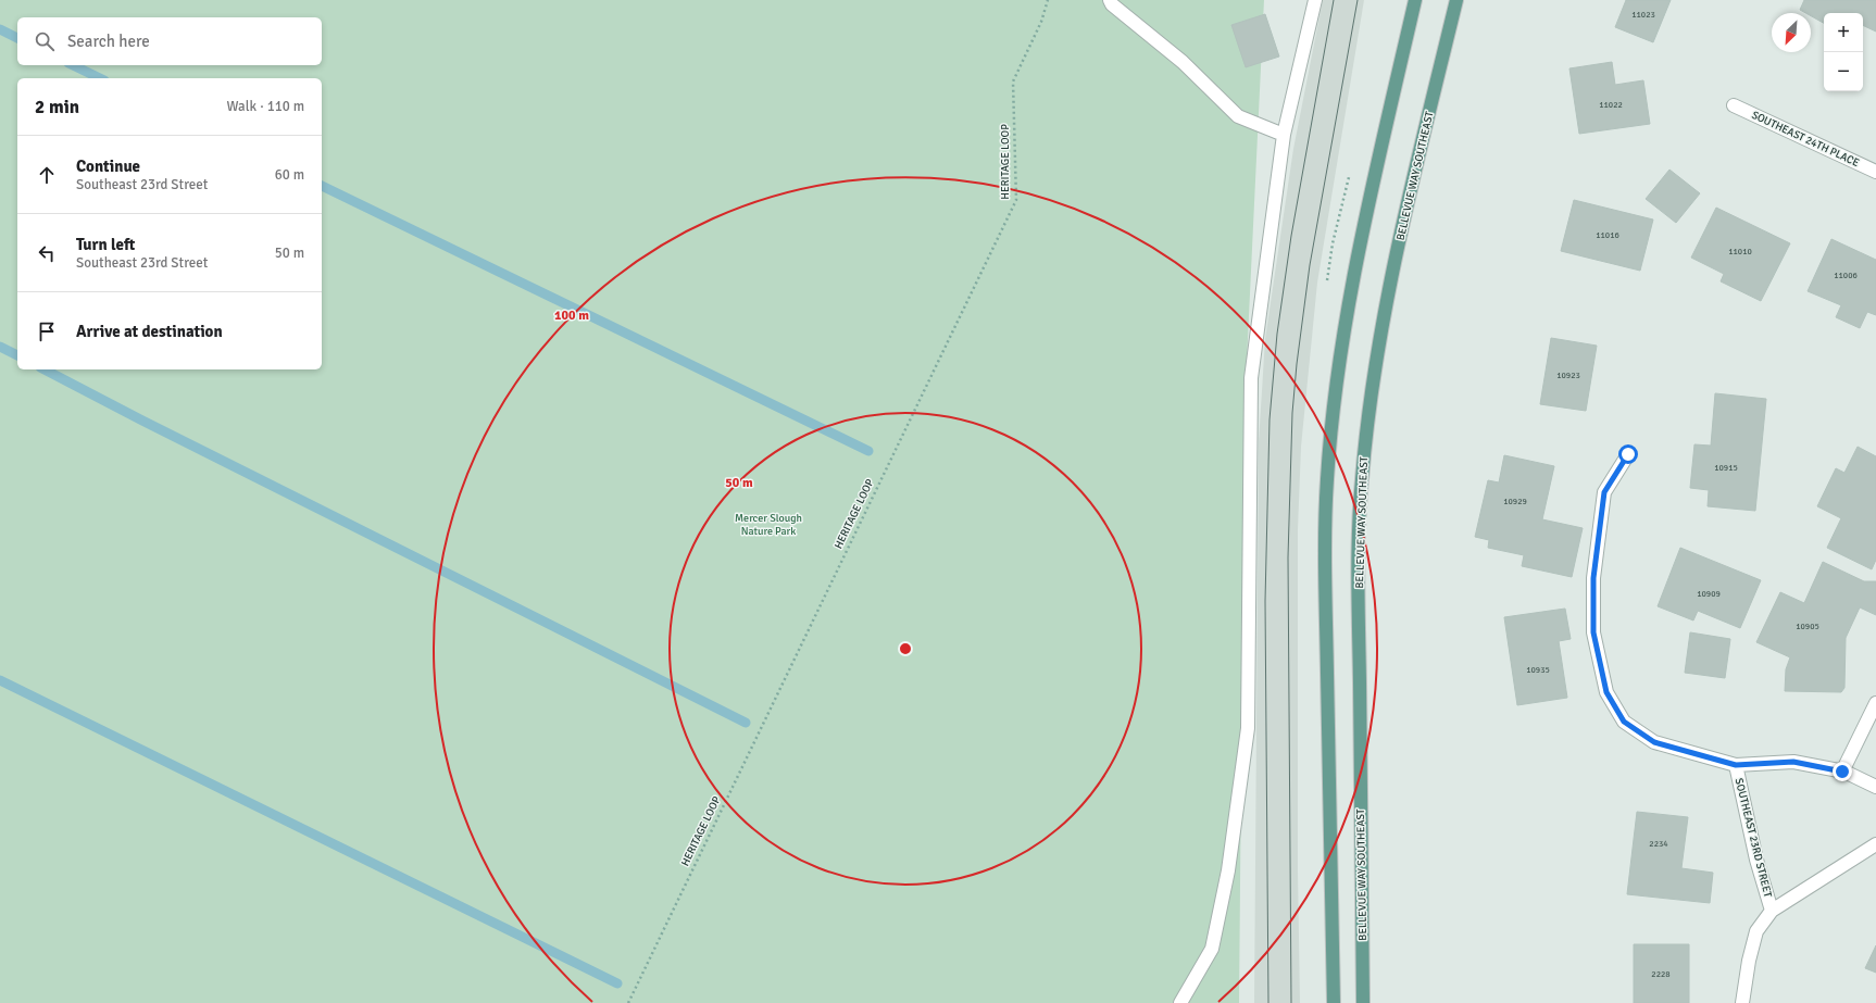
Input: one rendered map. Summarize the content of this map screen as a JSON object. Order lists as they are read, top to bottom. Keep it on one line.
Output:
{"streets":{"main road":["BELLEVUE WAY SOUTHEAST"],"street":["SOUTHEAST 24TH PLACE","SOUTHEAST 23RD STREET"],"path":["HERITAGE LOOP"]},"parks":["Mercer Slough Nature Park"],"house_numbers":["11023","11022","11016","11010","11006","10923","10915","10929","10909","10905","10935","2234","2228"],"north":"bottom left","page":{"map_buttons":["+","−"],"search":"Search here","heading":["2 min","Walk · 110 m"],"list":[["Continue","Southeast 23rd Street","60 m"],["Turn left","Southeast 23rd Street","50 m"],"Arrive at destination"]},"rings":["100 m","50 m"]}
